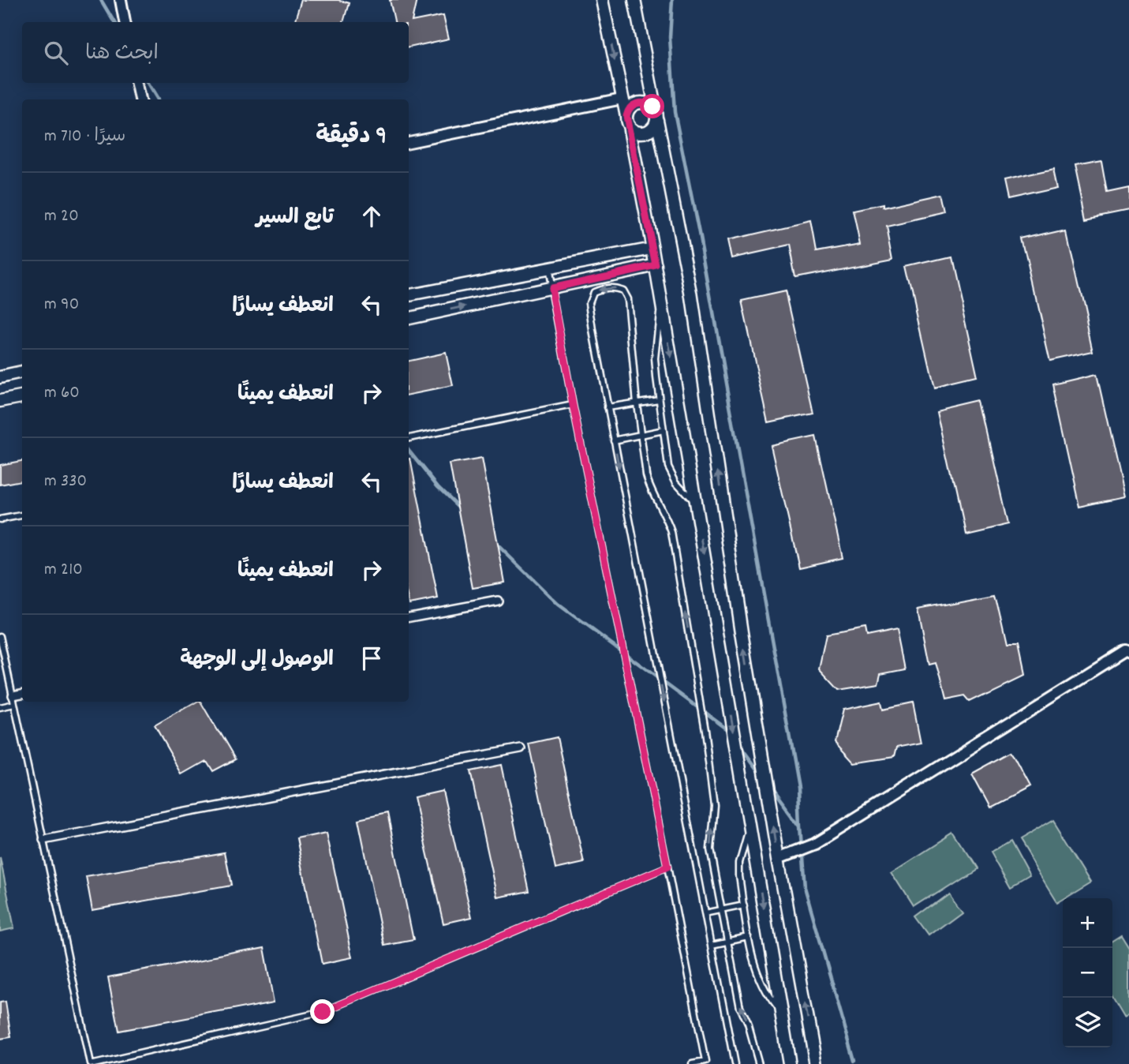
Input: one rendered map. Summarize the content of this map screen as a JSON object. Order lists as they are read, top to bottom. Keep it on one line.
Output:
{"page":{"search":"ابحث هنا","heading":["9 دقيقة","سيرًا · 710 m"],"list":[["تابع السير","20 m"],["انعطف يسارًا","90 m"],["انعطف يمينًا","60 m"],["انعطف يسارًا","330 m"],["انعطف يمينًا","210 m"],"الوصول إلى الوجهة"],"map_buttons":["+","−"]}}
